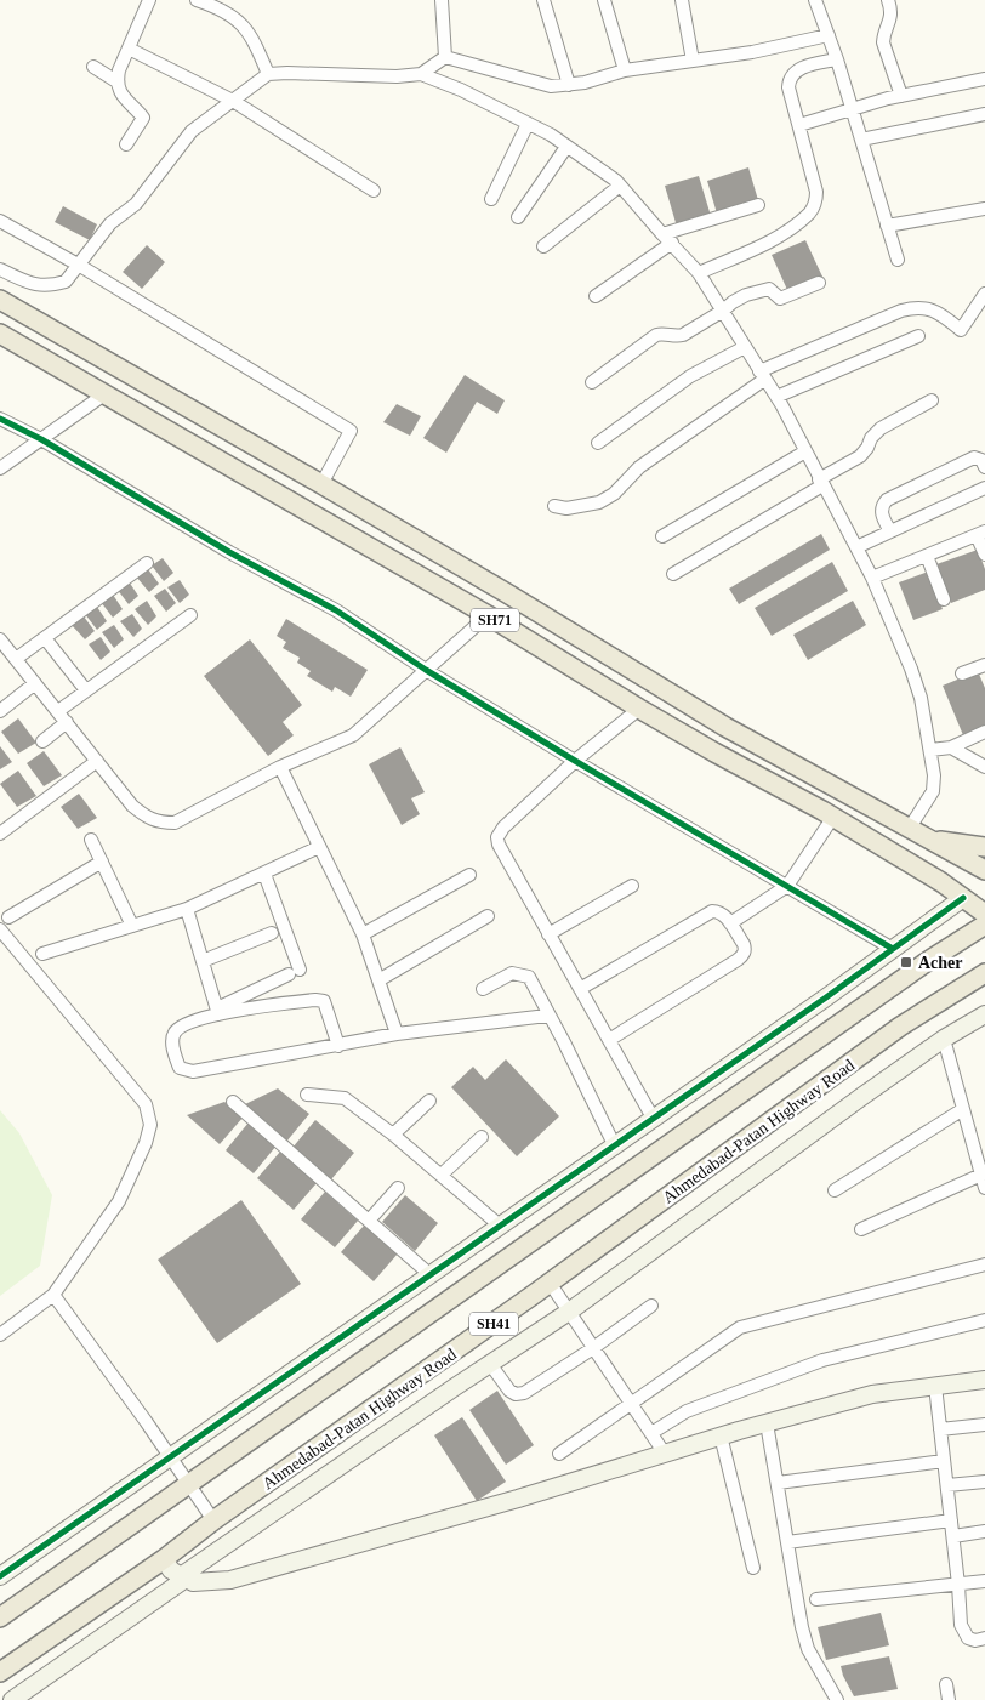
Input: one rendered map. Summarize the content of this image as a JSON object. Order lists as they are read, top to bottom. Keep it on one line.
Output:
{"streets":{"main road":["SH71","Ahmedabad-Patan Highway Road","SH41"]},"places":{"transit":["Acher"]}}
